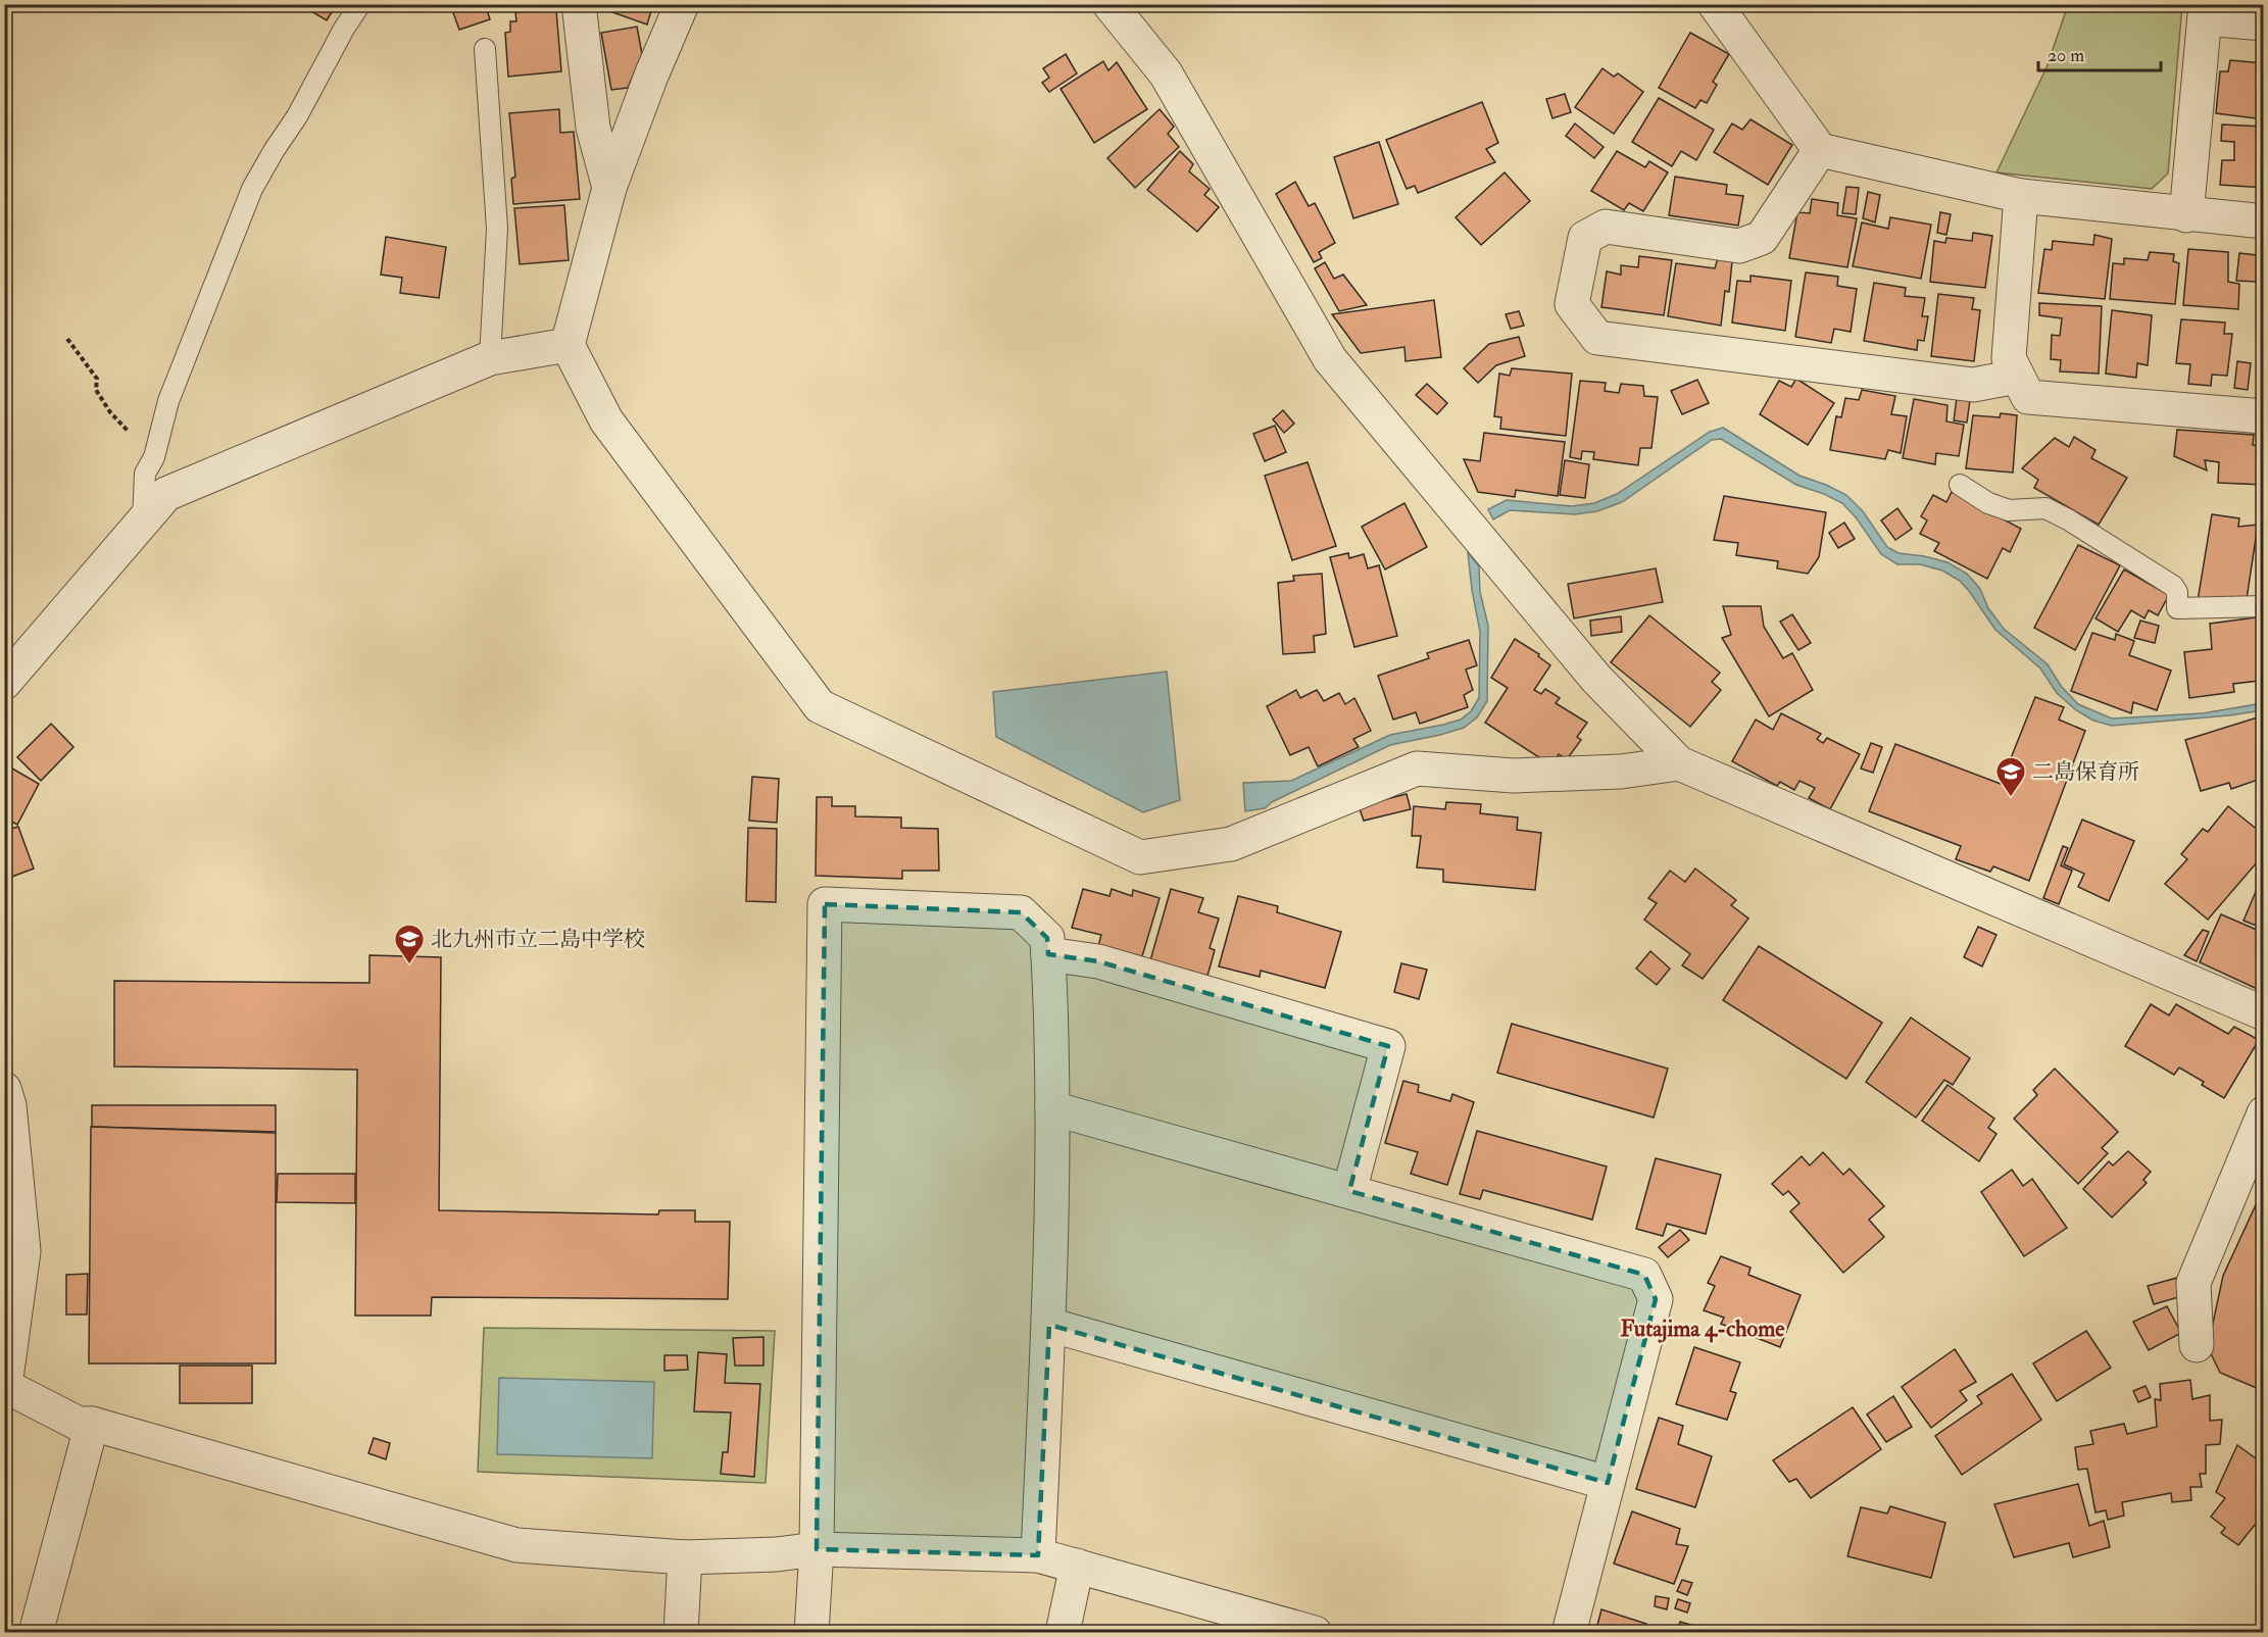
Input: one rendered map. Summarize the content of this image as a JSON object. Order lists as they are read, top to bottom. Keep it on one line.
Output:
{"districts":["Futajima 4-chome"],"places":{"school or university":["二島保育所","北九州市立二島中学校"]},"scale_bar":"20 m"}
